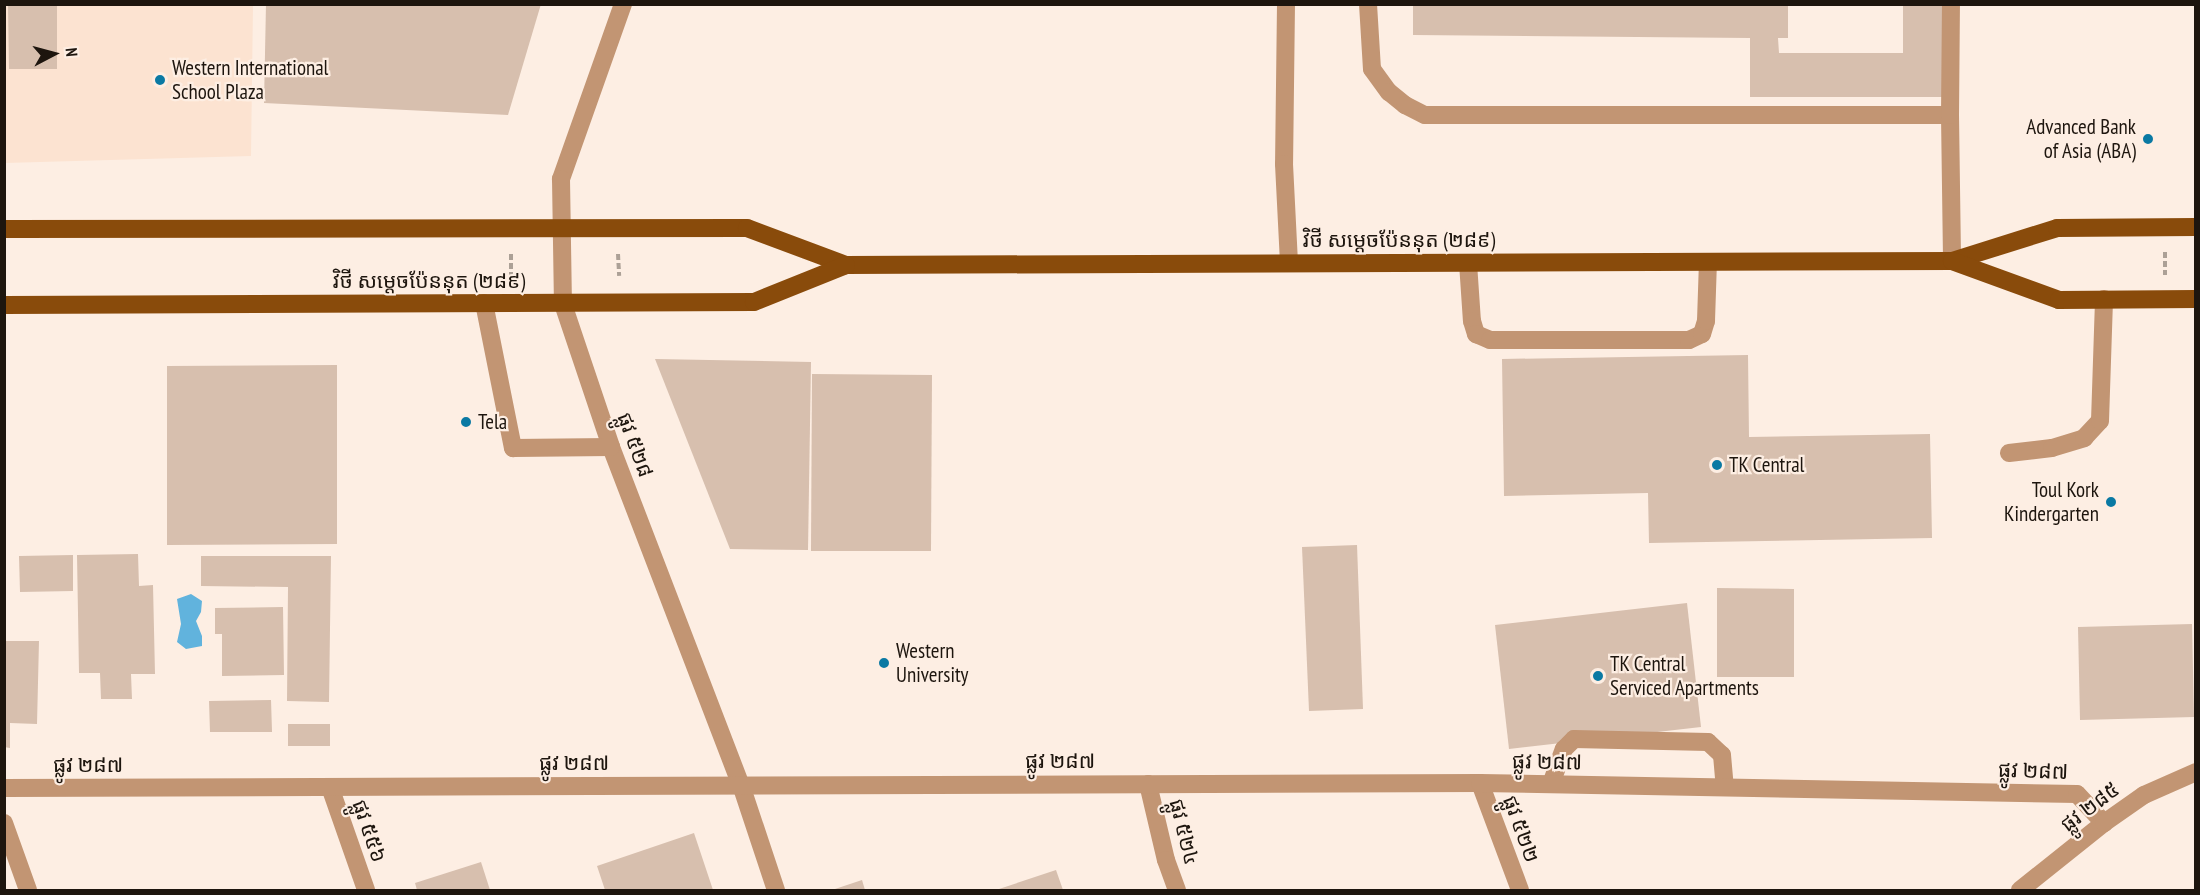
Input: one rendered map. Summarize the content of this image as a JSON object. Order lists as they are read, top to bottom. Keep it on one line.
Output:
{"streets":{"main road":["វិថី សម្តេចប៉ែននុត (២៨៩)"],"street":["ផ្លូវ ៥២៨","ផ្លូវ ២៨៧","ផ្លូវ ២៨៥","ផ្លូវ ៥២២","ផ្លូវ ៥៥៦","ផ្លូវ ៥២៤"]},"crossings":[["វិថី សម្តេចប៉ែននុត (២៨៩)","ផ្លូវ ៥២៨"],["ផ្លូវ ៥២៨","ផ្លូវ ២៨៧"],["ផ្លូវ ២៨៧","ផ្លូវ ២៨៥"],["ផ្លូវ ២៨៧","ផ្លូវ ៥២២"],["ផ្លូវ ២៨៧","ផ្លូវ ៥៥៦"],["ផ្លូវ ២៨៧","ផ្លូវ ៥២៤"]],"places":["Western International School Plaza","Advanced Bank of Asia (ABA)","Tela","TK Central","Toul Kork Kindergarten","Western University","TK Central Serviced Apartments"],"north":"right"}
